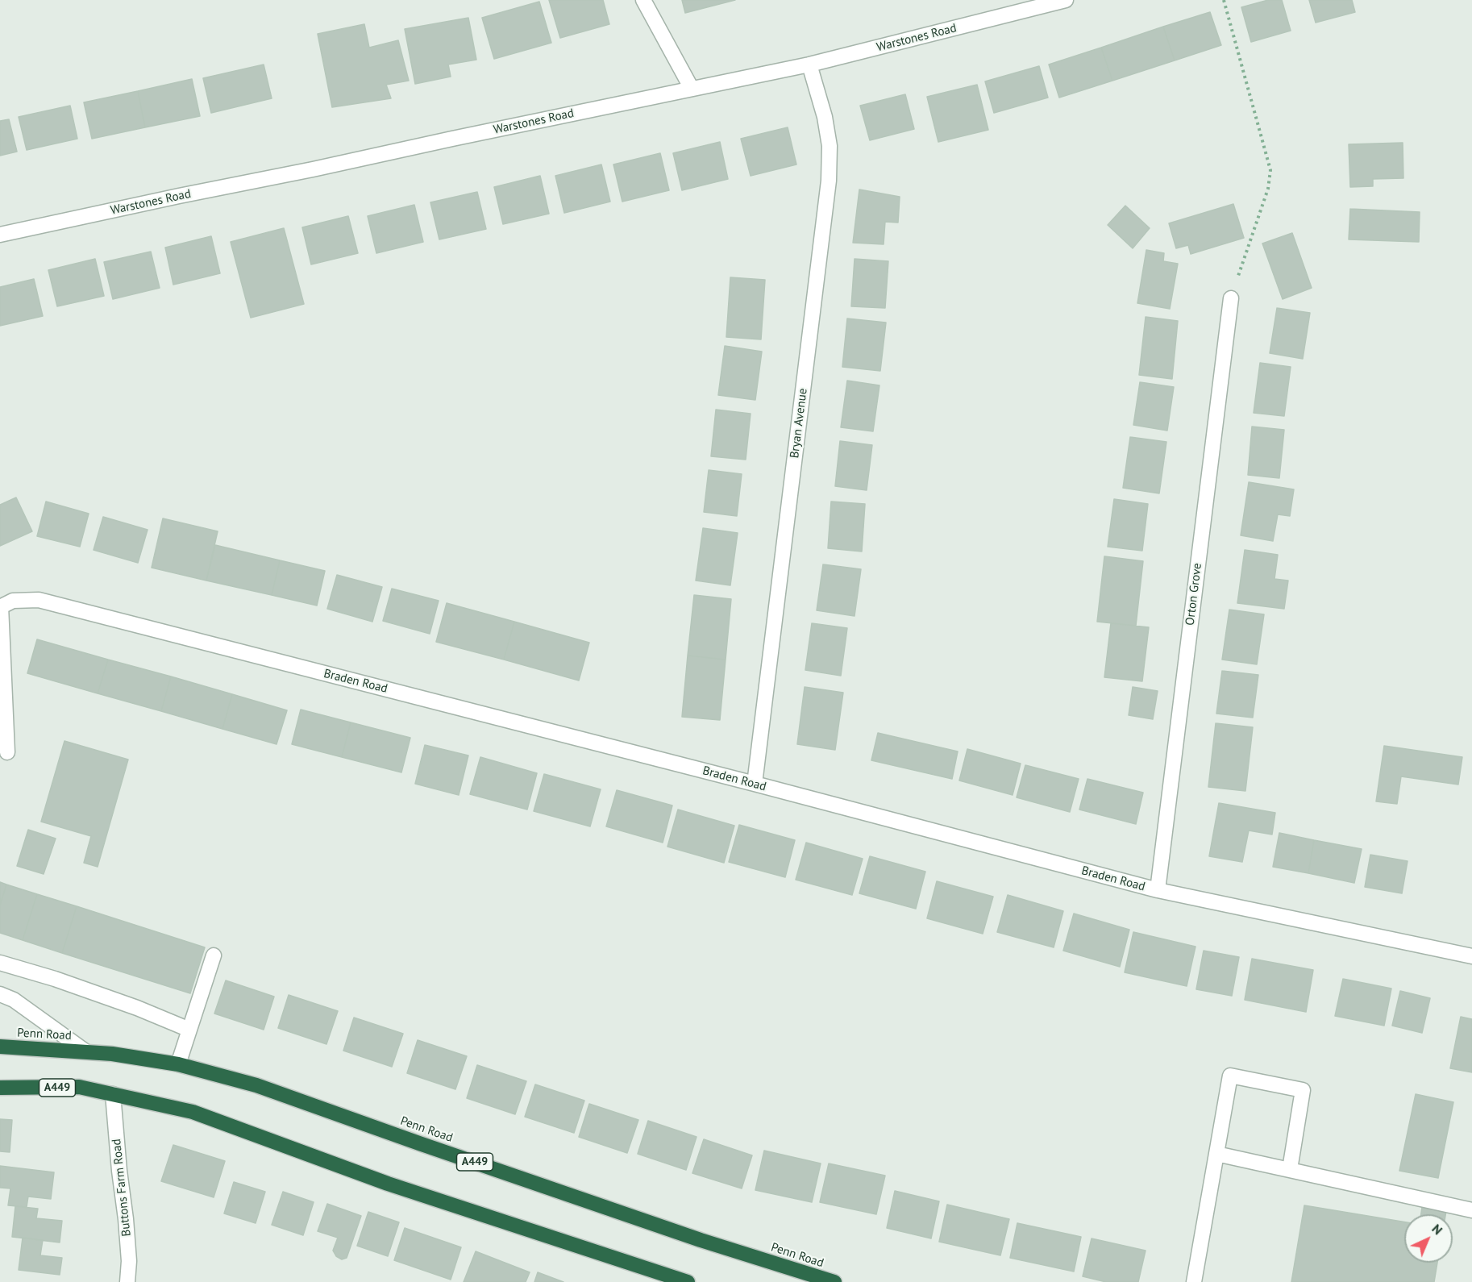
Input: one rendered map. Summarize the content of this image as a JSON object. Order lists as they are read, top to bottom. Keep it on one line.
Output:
{"streets":{"highway":["Penn Road","A449"],"street":["Warstones Road","Bryan Avenue","Orton Grove","Braden Road","Buttons Farm Road"]},"crossings":[["Warstones Road","Bryan Avenue"],["Bryan Avenue","Braden Road"],["Orton Grove","Braden Road"],["A449","Buttons Farm Road"]],"north":"top right"}
